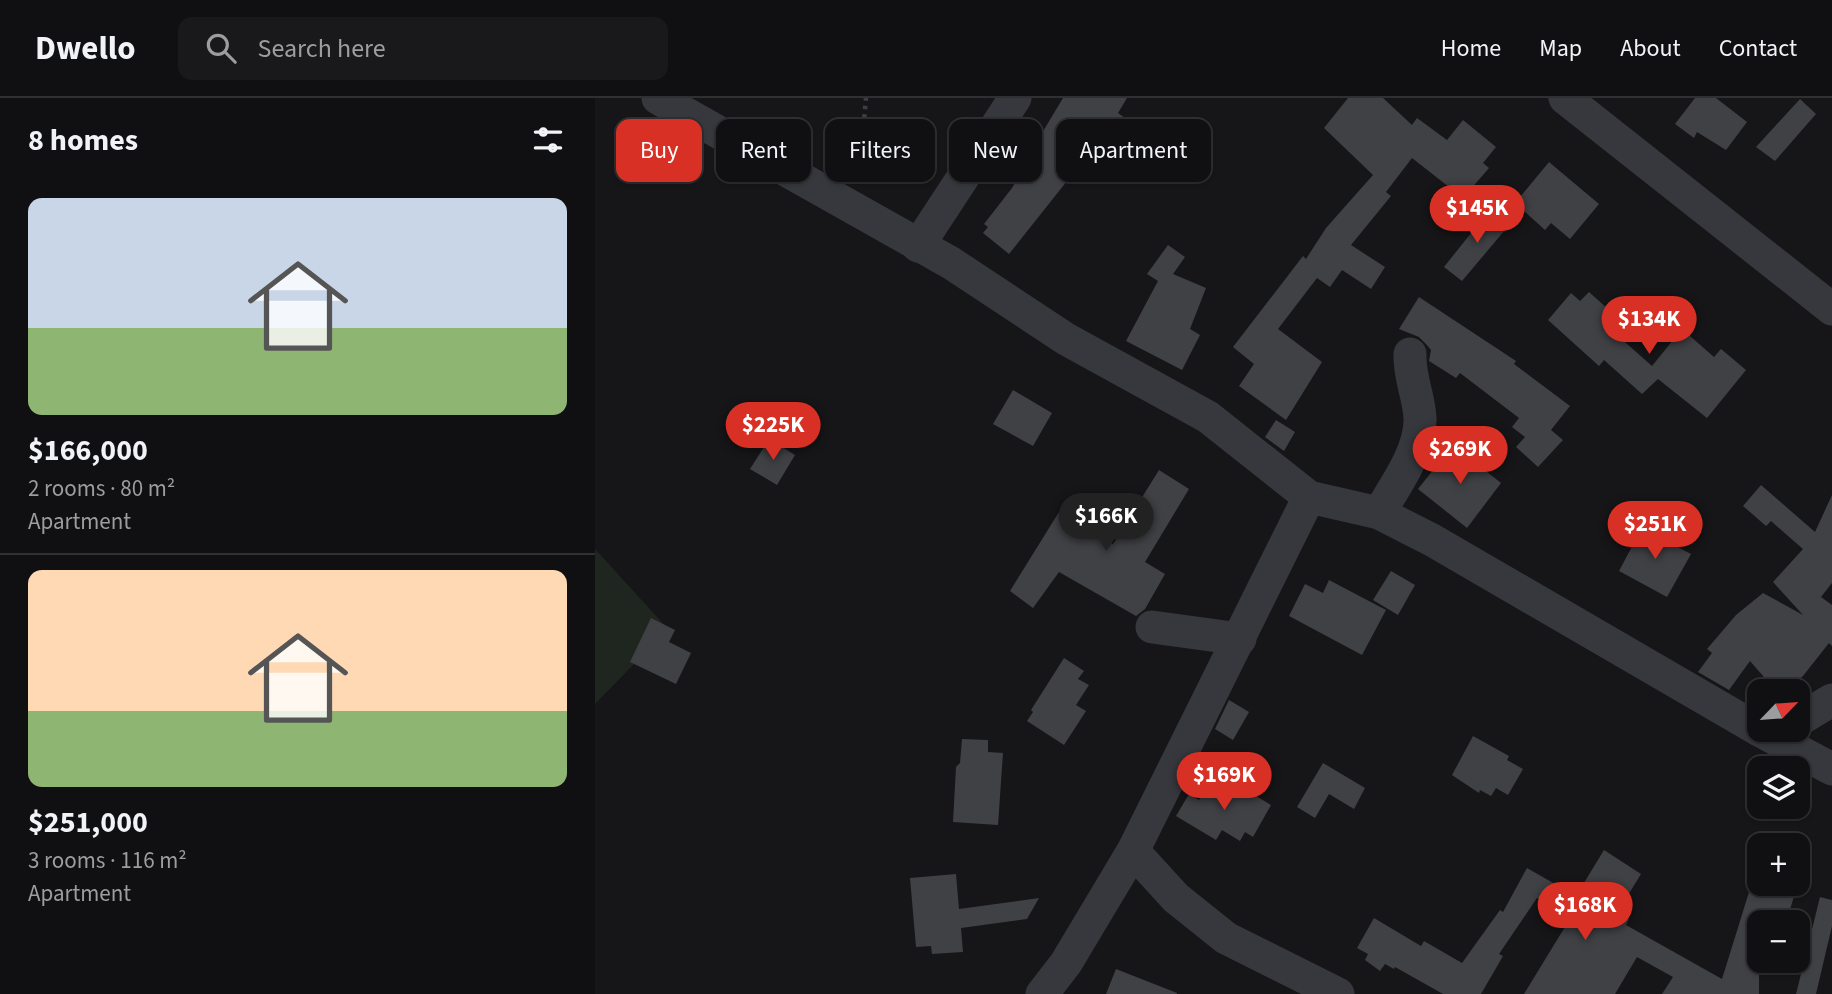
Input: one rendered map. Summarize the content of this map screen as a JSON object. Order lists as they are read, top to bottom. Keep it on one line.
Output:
{"north":"top right","page":{"header":"Dwello","search":"Search here","nav":["Home","Map","About","Contact"],"heading":"8 homes","chip":["Buy","Rent","Filters","New","Apartment"],"list":[{"name":"$166,000","note":"2 rooms · 80 m² · Apartment"},{"name":"$251,000","note":"3 rooms · 116 m² · Apartment"}],"price":["$145K","$134K","$225K","$269K","$166K","$251K","$169K","$168K"],"map_buttons":["+","−"]}}
